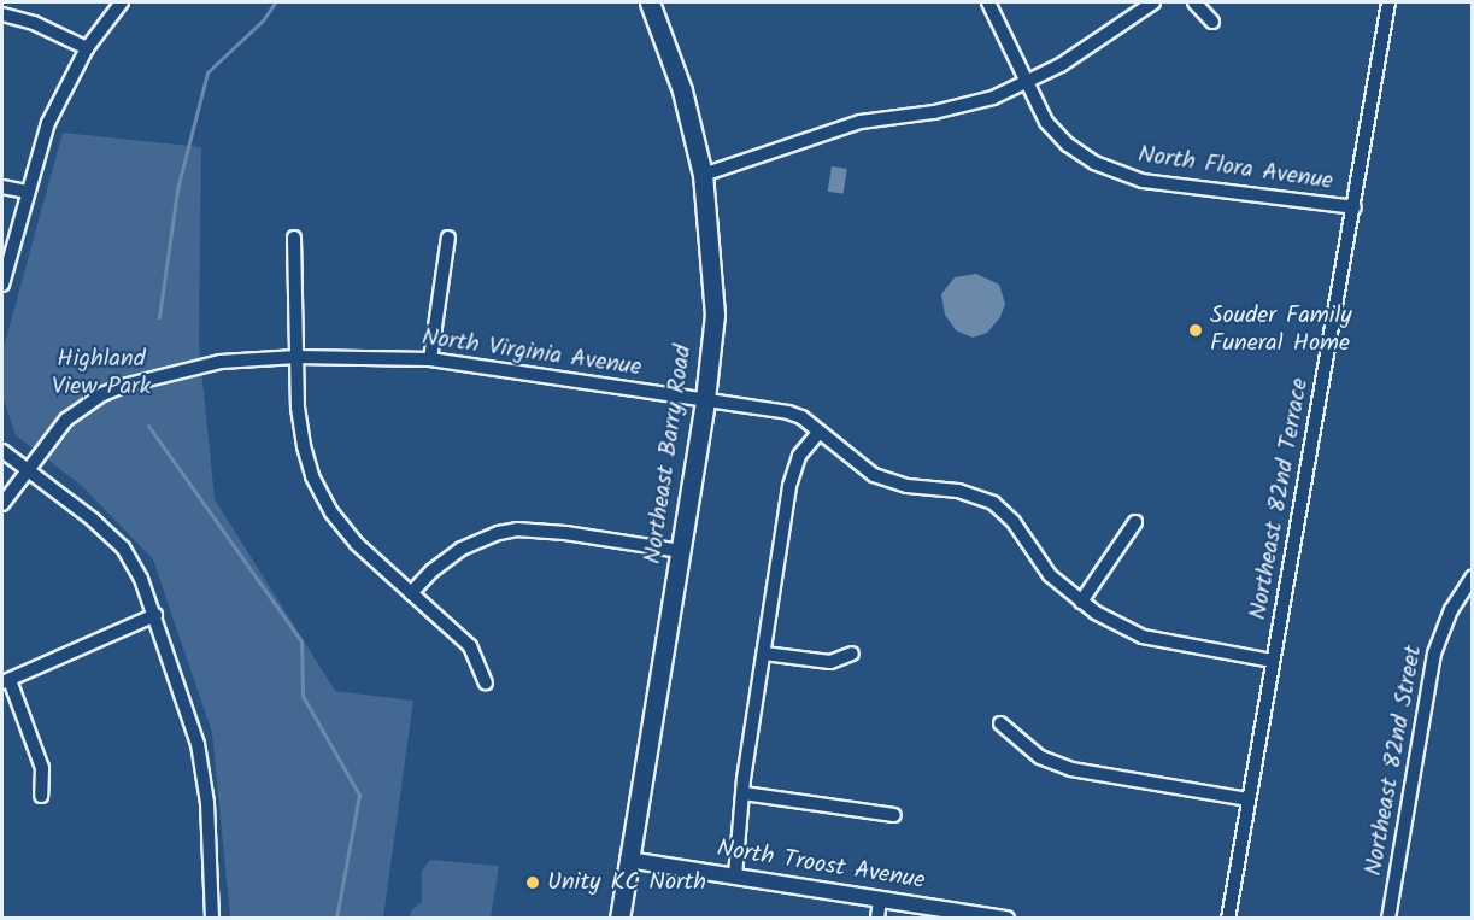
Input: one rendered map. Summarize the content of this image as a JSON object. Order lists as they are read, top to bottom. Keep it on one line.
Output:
{"streets":{"main road":["Northeast Barry Road"],"street":["North Flora Avenue","North Virginia Avenue","Northeast 82nd Terrace","Northeast 82nd Street","North Troost Avenue"]},"crossings":[["North Flora Avenue","Northeast 82nd Terrace"],["North Virginia Avenue","Northeast Barry Road"],["North Virginia Avenue","Northeast 82nd Terrace"],["Northeast Barry Road","North Troost Avenue"]],"parks":["Highland View Park"],"places":["Souder Family Funeral Home","Unity KC North"]}
